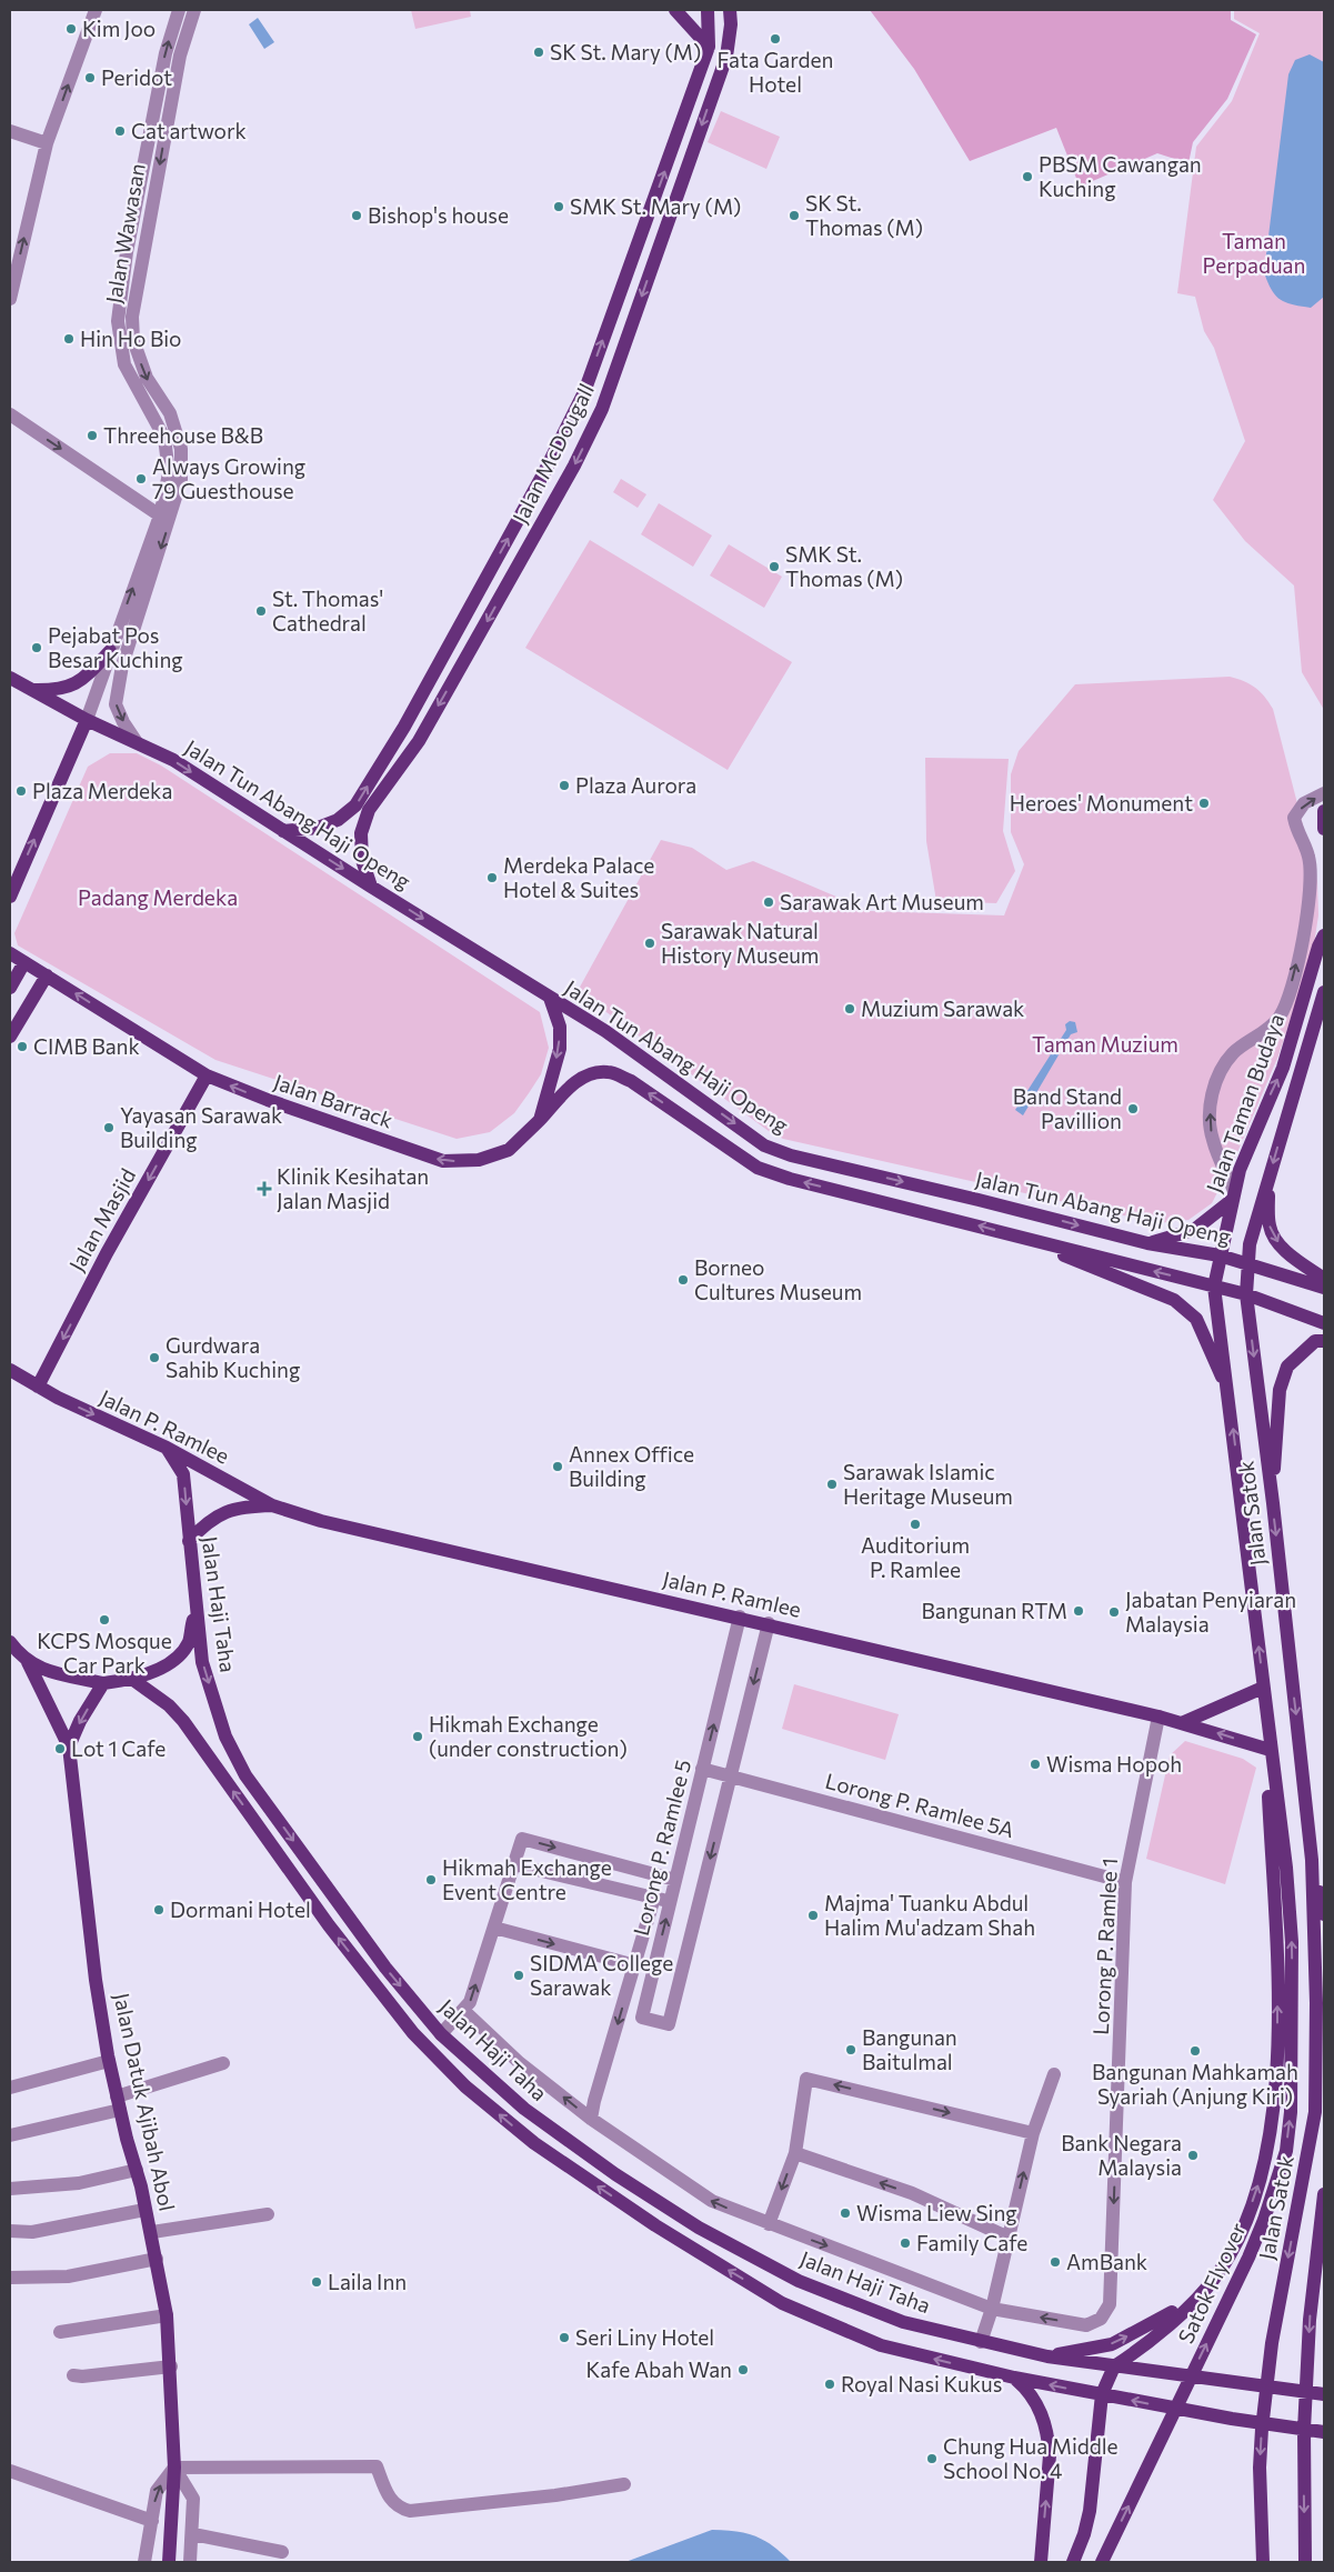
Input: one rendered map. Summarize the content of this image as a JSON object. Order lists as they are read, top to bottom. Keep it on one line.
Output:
{"streets":{"main road":["Jalan McDougall","Jalan Tun Abang Haji Openg","Jalan Barrack","Jalan Taman Budaya","Jalan Masjid","Jalan P. Ramlee","Jalan Satok","Jalan Haji Taha","Jalan Datuk Ajibah Abol","Satok Flyover"],"street":["Jalan Wawasan","Lorong P. Ramlee 5A","Lorong P. Ramlee 5","Lorong P. Ramlee 1"]},"crossings":[["Jalan Wawasan","Jalan Tun Abang Haji Openg"],["Jalan McDougall","Jalan Tun Abang Haji Openg"],["Jalan Tun Abang Haji Openg","Jalan Taman Budaya"],["Jalan Barrack","Jalan Masjid"],["Jalan Taman Budaya","Jalan Satok"],["Jalan Masjid","Jalan P. Ramlee"],["Jalan P. Ramlee","Jalan Satok"],["Jalan P. Ramlee","Jalan Haji Taha"],["Jalan P. Ramlee","Lorong P. Ramlee 5"],["Jalan P. Ramlee","Lorong P. Ramlee 1"],["Jalan Satok","Jalan Haji Taha"],["Jalan Satok","Satok Flyover"],["Lorong P. Ramlee 5A","Lorong P. Ramlee 5"],["Lorong P. Ramlee 5A","Lorong P. Ramlee 1"]],"one_way":["Jalan Tun Abang Haji Openg","Jalan Barrack","Jalan Masjid"],"parks":["Taman Perpaduan","Padang Merdeka","Taman Muzium"],"places":{"other":["Kim Joo","Fata Garden Hotel","SK St. Mary (M)","Peridot","Cat artwork","PBSM Cawangan Kuching","SMK St. Mary (M)","Bishop's house","SK St. Thomas (M)","Hin Ho Bio","Threehouse B&B","Always Growing 79 Guesthouse","SMK St. Thomas (M)","St. Thomas' Cathedral","Pejabat Pos Besar Kuching","Plaza Aurora","Plaza Merdeka","Heroes' Monument","Merdeka Palace Hotel & Suites","Sarawak Art Museum","Sarawak Natural History Museum","Muzium Sarawak","CIMB Bank","Band Stand Pavillion","Yayasan Sarawak Building","Borneo Cultures Museum","Gurdwara Sahib Kuching","Annex Office Building","Sarawak Islamic Heritage Museum","Auditorium P. Ramlee","Bangunan RTM","Jabatan Penyiaran Malaysia","KCPS Mosque Car Park","Hikmah Exchange (under construction)","Lot 1 Cafe","Wisma Hopoh","Hikmah Exchange Event Centre","Dormani Hotel","Majma' Tuanku Abdul Halim Mu'adzam Shah","SIDMA College Sarawak","Bangunan Baitulmal","Bangunan Mahkamah Syariah (Anjung Kiri)","Bank Negara Malaysia","Wisma Liew Sing","Family Cafe","AmBank","Laila Inn","Seri Liny Hotel","Kafe Abah Wan","Royal Nasi Kukus","Chung Hua Middle School No. 4"],"health":["Klinik Kesihatan Jalan Masjid"]}}
